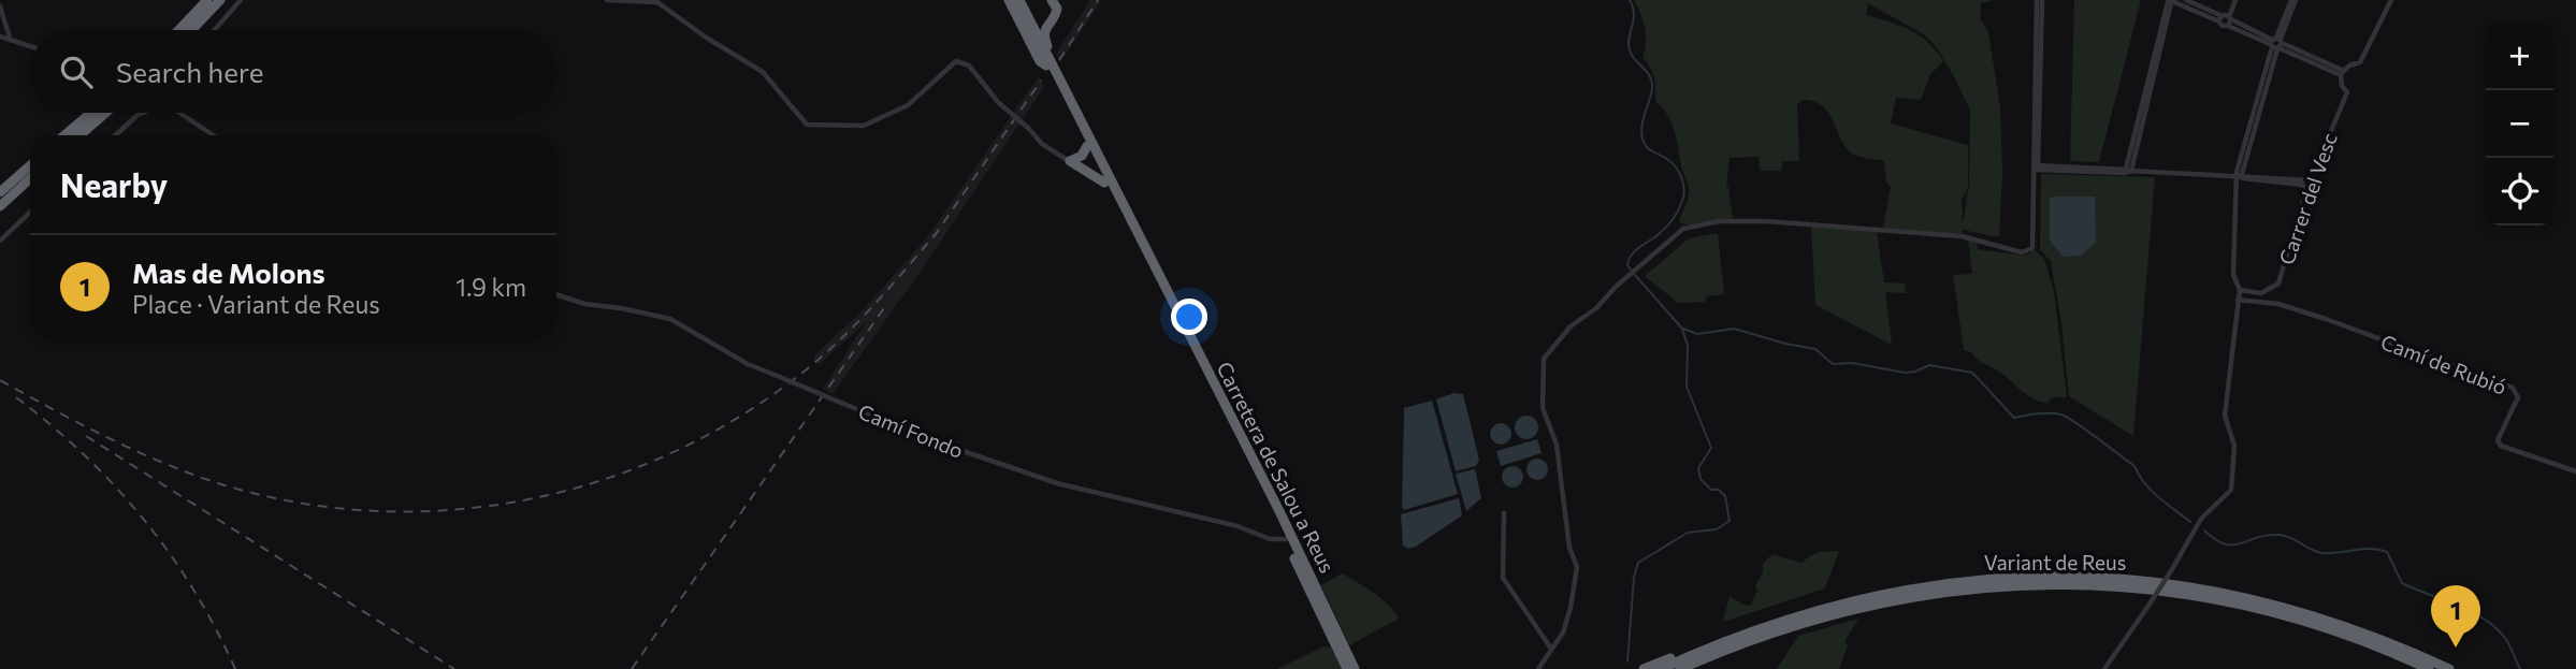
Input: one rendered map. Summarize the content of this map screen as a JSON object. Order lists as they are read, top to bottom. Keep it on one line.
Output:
{"streets":{"highway":["Carretera de Salou a Reus","Variant de Reus"],"street":["Carrer del Vesc","Camí de Rubió","Camí Fondo"]},"page":{"map_buttons":["+","−"],"search":"Search here","heading":"Nearby","list":[{"mark":"1","name":"Mas de Molons","note":"Place · Variant de Reus","value":"1.9 km"}],"pins":"1"}}
